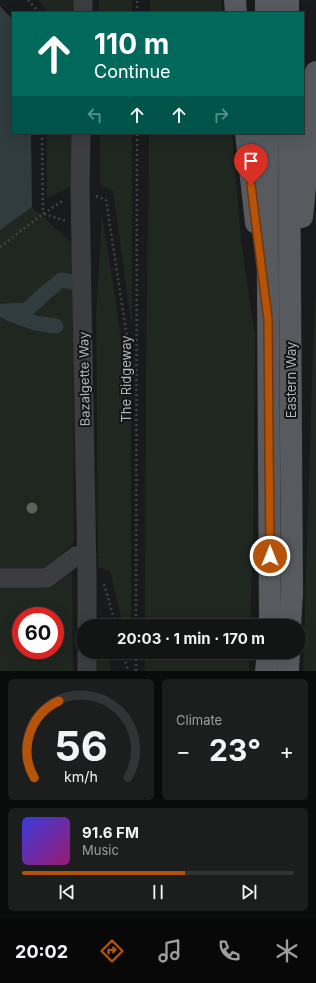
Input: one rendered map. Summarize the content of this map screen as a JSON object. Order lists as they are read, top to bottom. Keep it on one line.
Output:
{"streets":{"main road":["Eastern Way"],"street":["Bazalgette Way"],"path":["The Ridgeway"]},"page":{"turn":["110 m","Continue"],"limit":"60","trip":"20:03 · 1 min · 170 m","tile":"Climate","heat":["−","23°","+"],"song":["91.6 FM","Music"],"tabs":"20:02","gauge":["56","km/h"]}}
